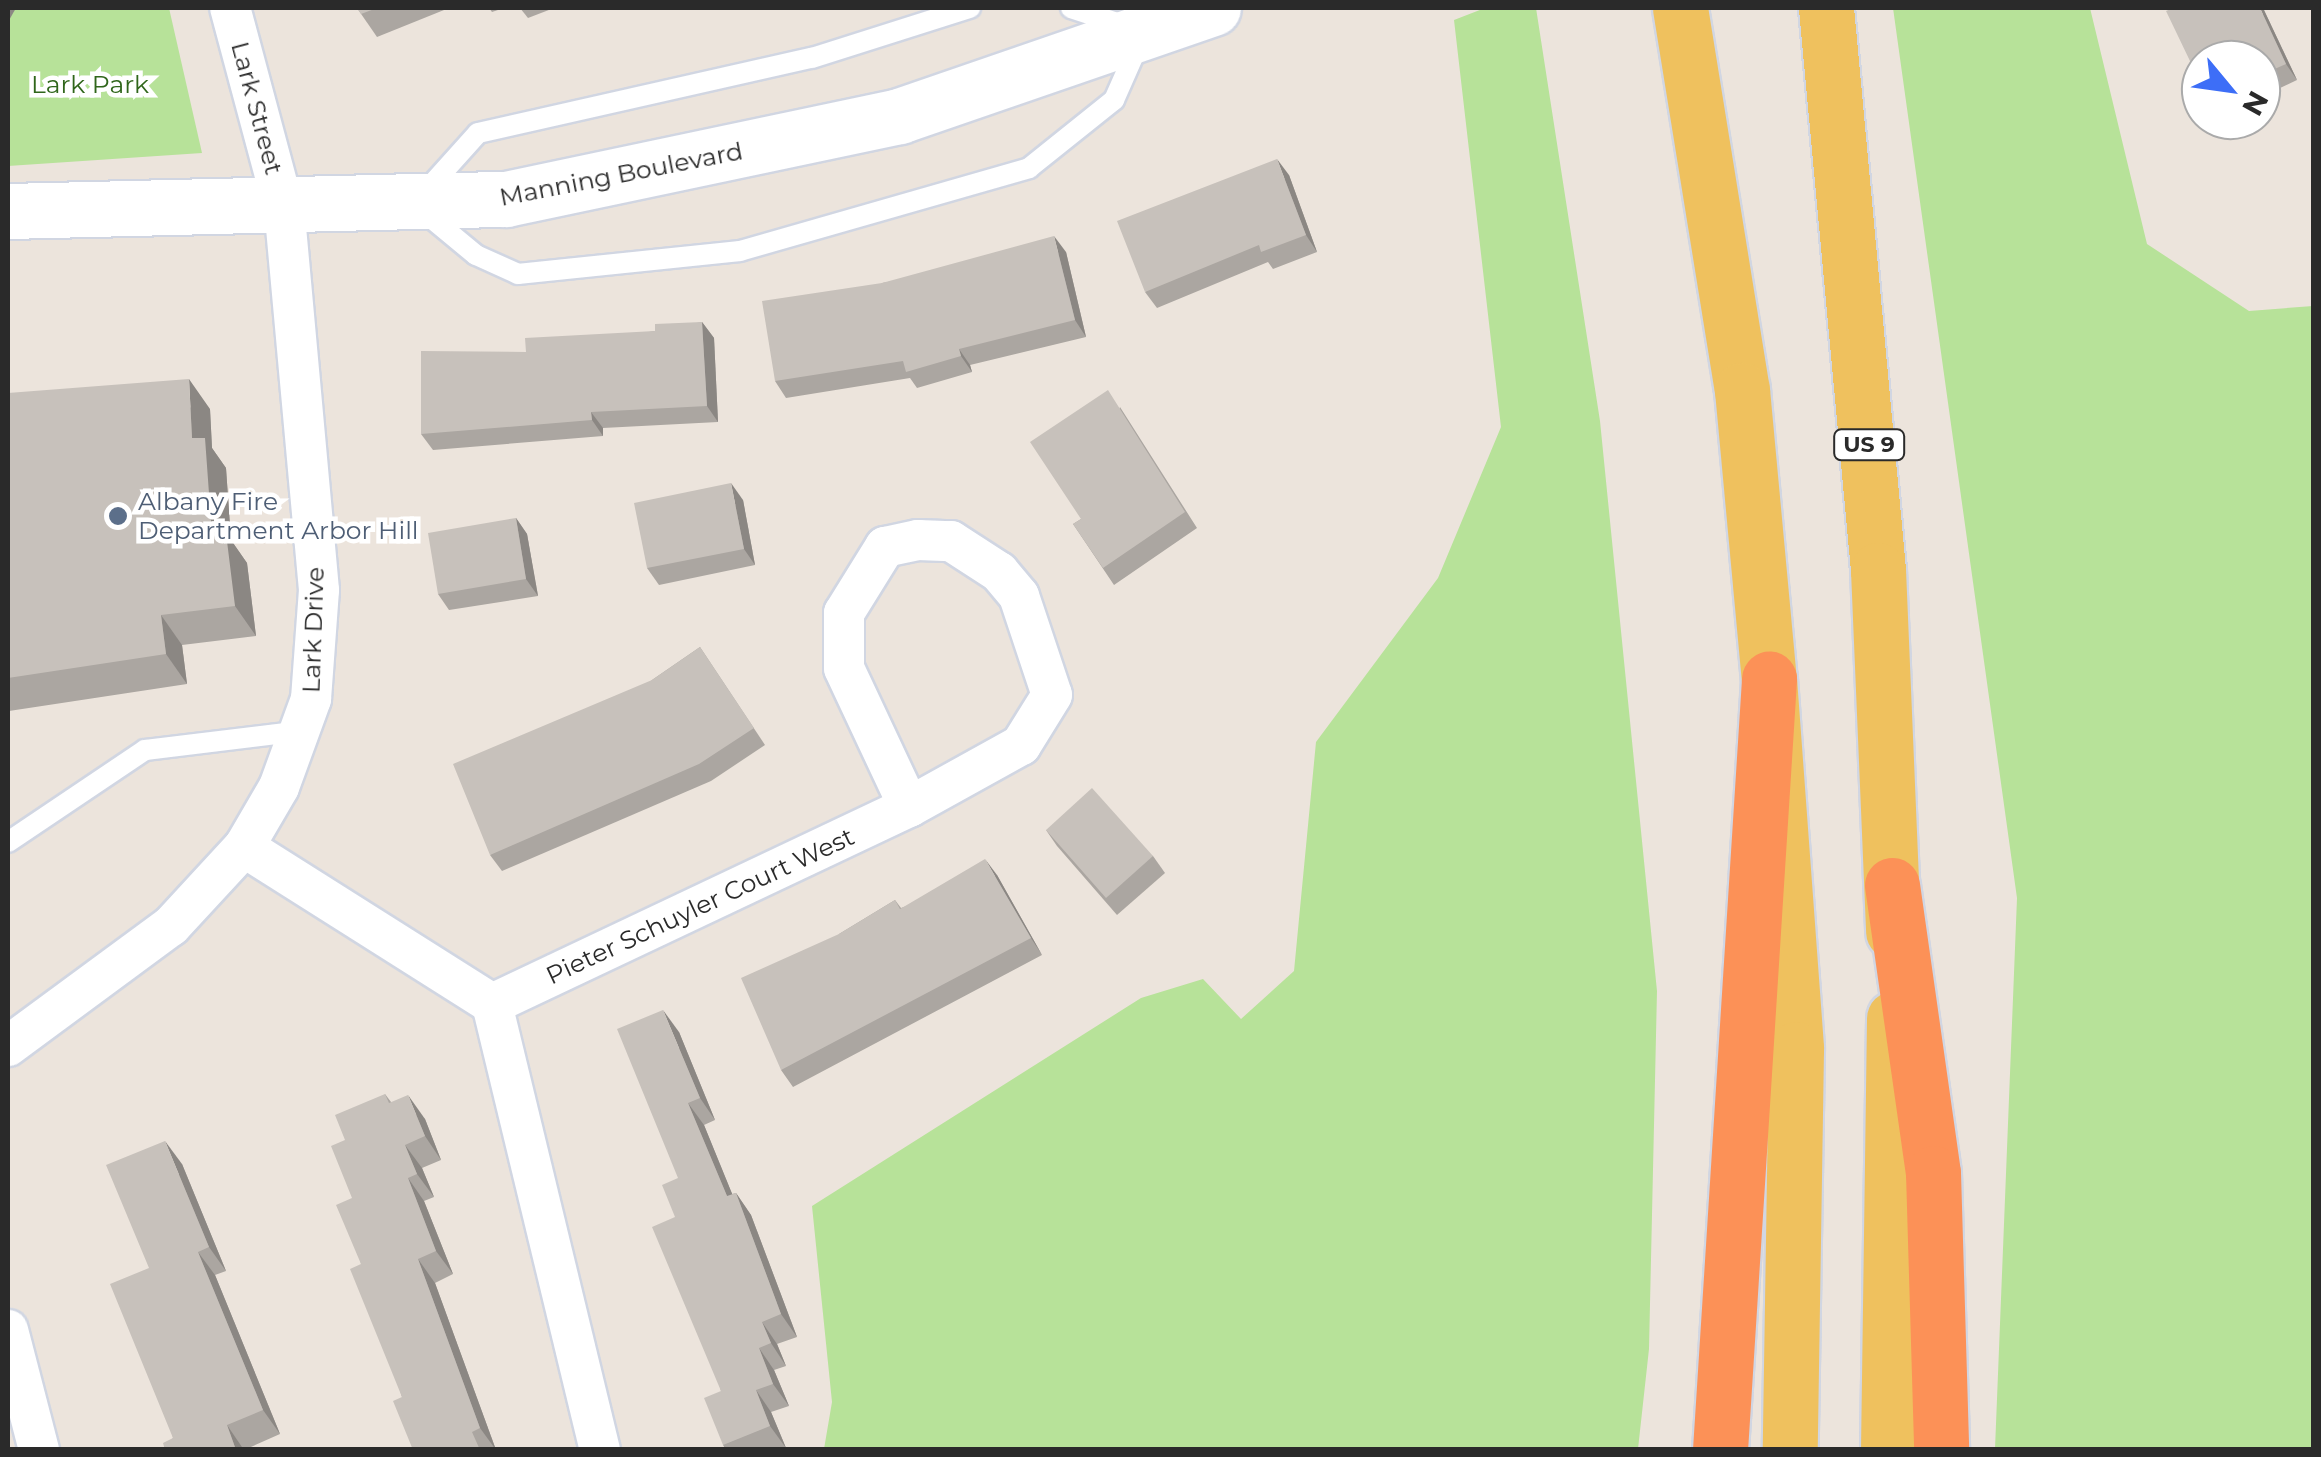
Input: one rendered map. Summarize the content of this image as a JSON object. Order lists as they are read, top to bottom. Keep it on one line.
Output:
{"streets":{"main road":["US 9"],"street":["Lark Street","Manning Boulevard","Lark Drive","Pieter Schuyler Court West"]},"crossings":[["Lark Street","Manning Boulevard"],["Lark Street","Lark Drive"],["Manning Boulevard","Lark Drive"]],"parks":["Lark Park"],"places":["Albany Fire Department Arbor Hill"],"north":"bottom right"}
